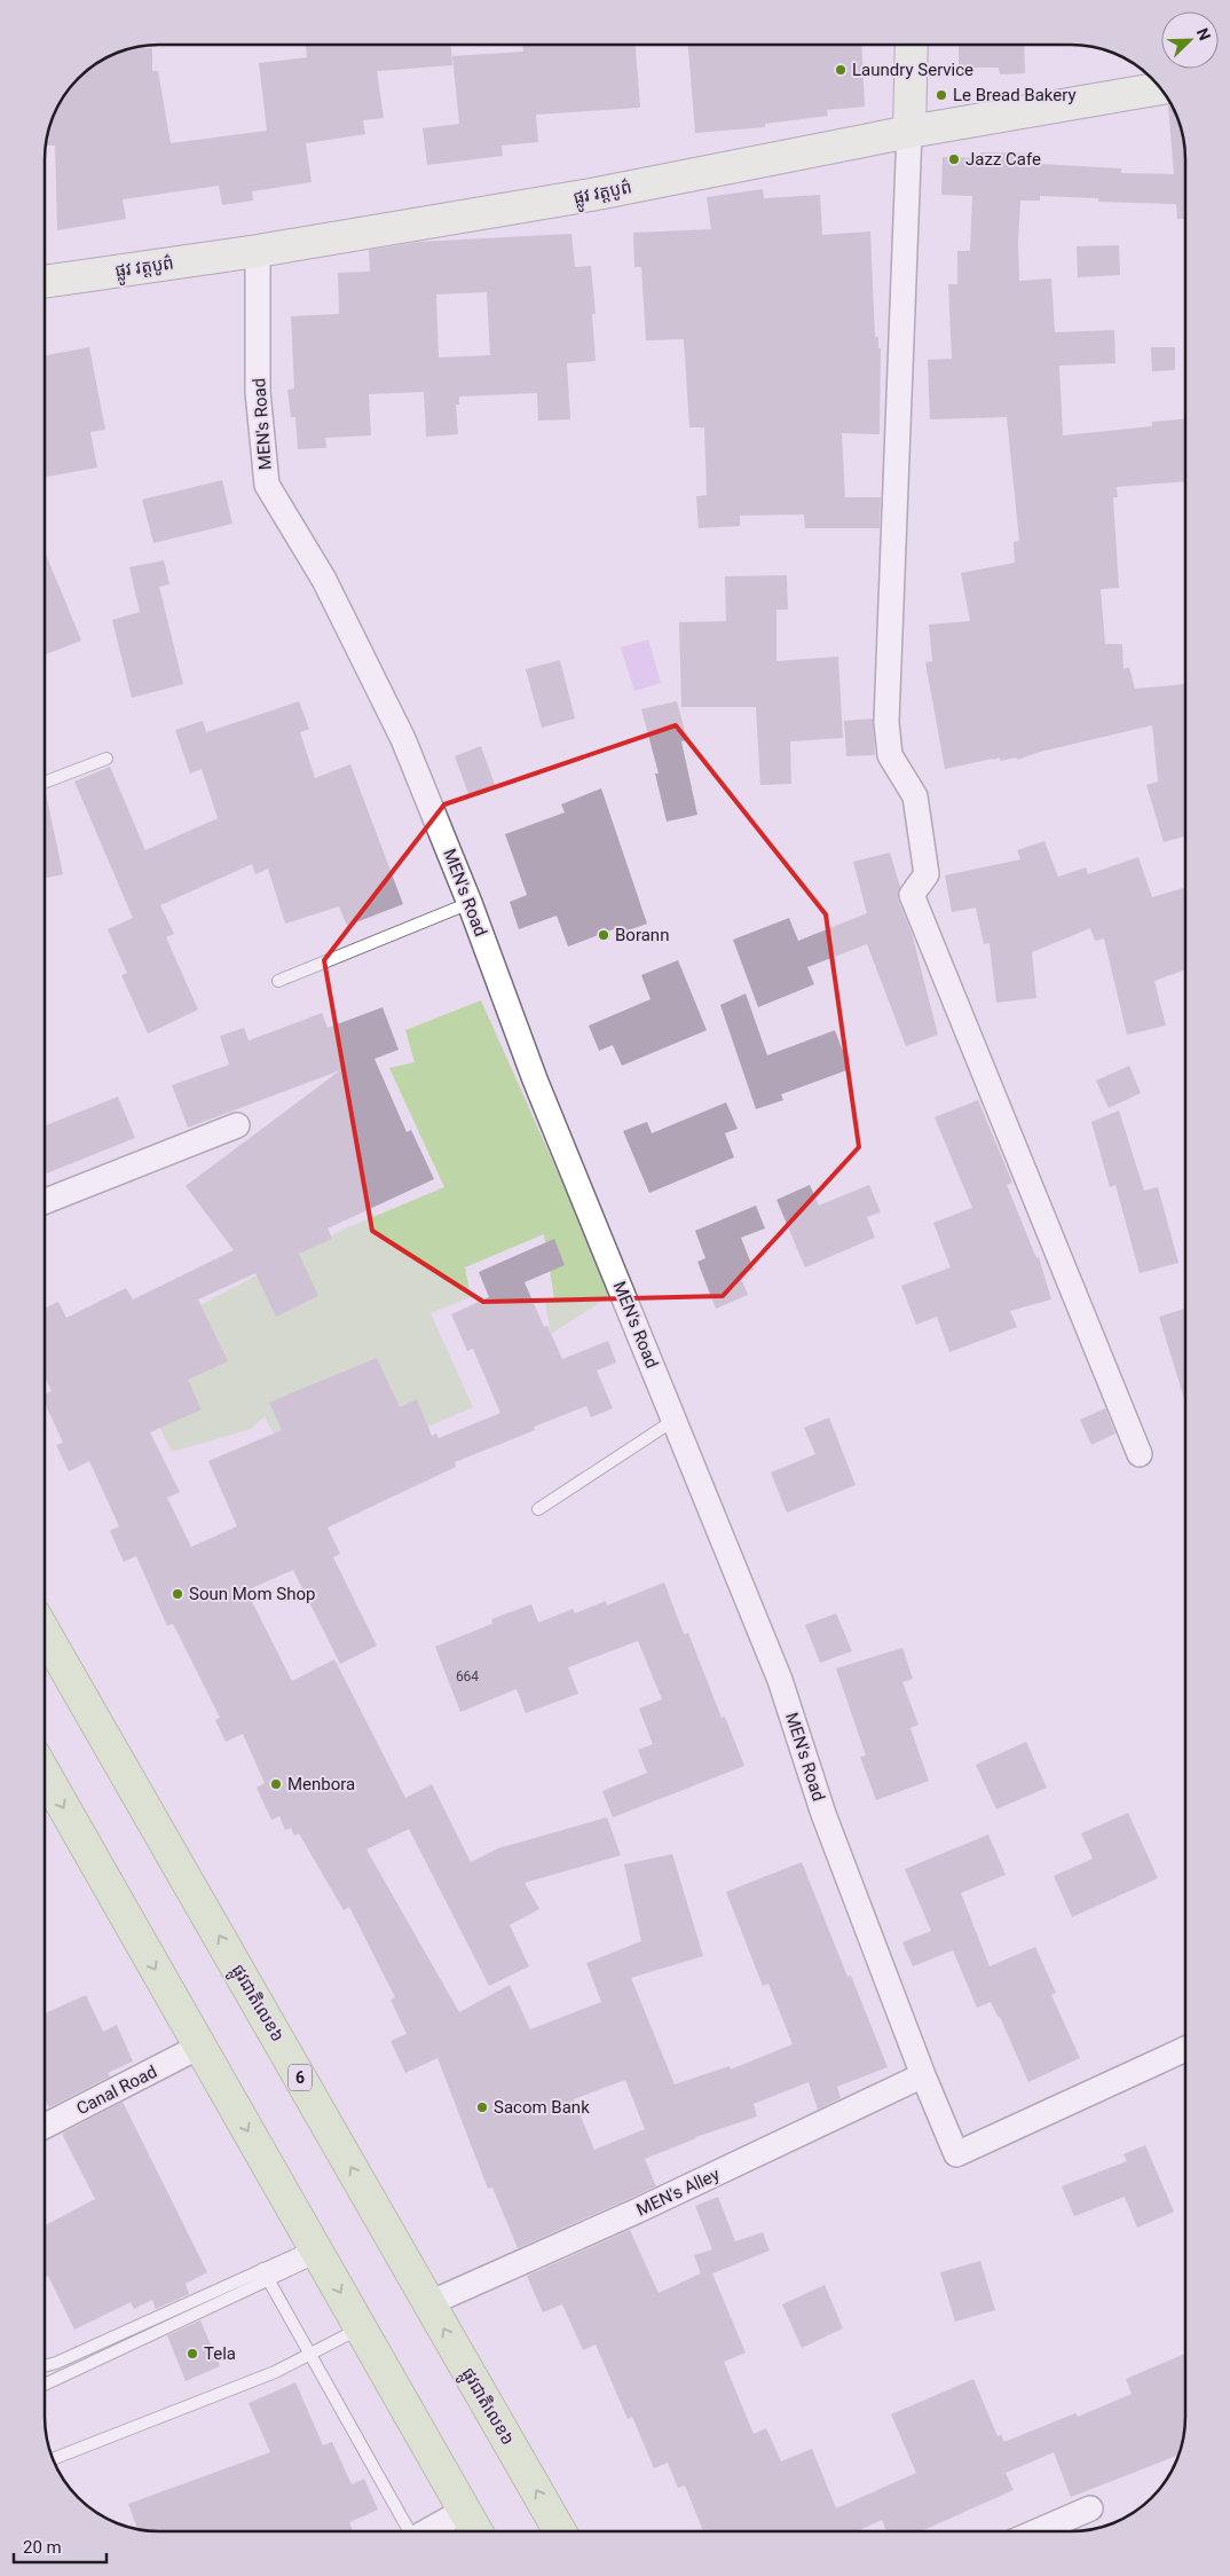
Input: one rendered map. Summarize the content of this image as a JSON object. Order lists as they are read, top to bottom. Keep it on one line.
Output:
{"streets":{"main road":["ផ្លូវជាតិលេខ៦","6"],"street":["ផ្លូវ វត្តបូព៌","MEN's Road","Canal Road","MEN's Alley"]},"crossings":[["ផ្លូវ វត្តបូព៌","MEN's Road"],["MEN's Road","MEN's Alley"],["ផ្លូវជាតិលេខ៦","MEN's Alley"]],"places":["Laundry Service","Le Bread Bakery","Jazz Cafe","Borann","Soun Mom Shop","Menbora","Sacom Bank","Tela"],"house_numbers":["664"],"scale_bar":"20 m","north":"top right"}
